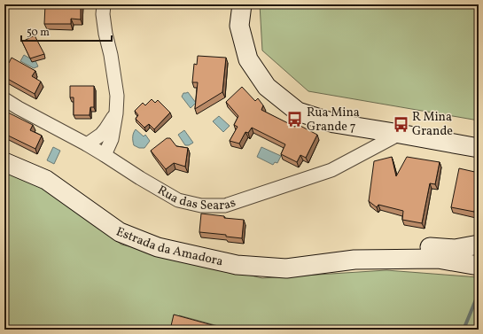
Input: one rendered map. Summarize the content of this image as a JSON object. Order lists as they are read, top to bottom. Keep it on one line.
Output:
{"streets":{"street":["Rua das Searas","Estrada da Amadora"]},"places":{"bus stop":["Rua Mina Grande 7","R Mina Grande"]},"scale_bar":"50 m"}
